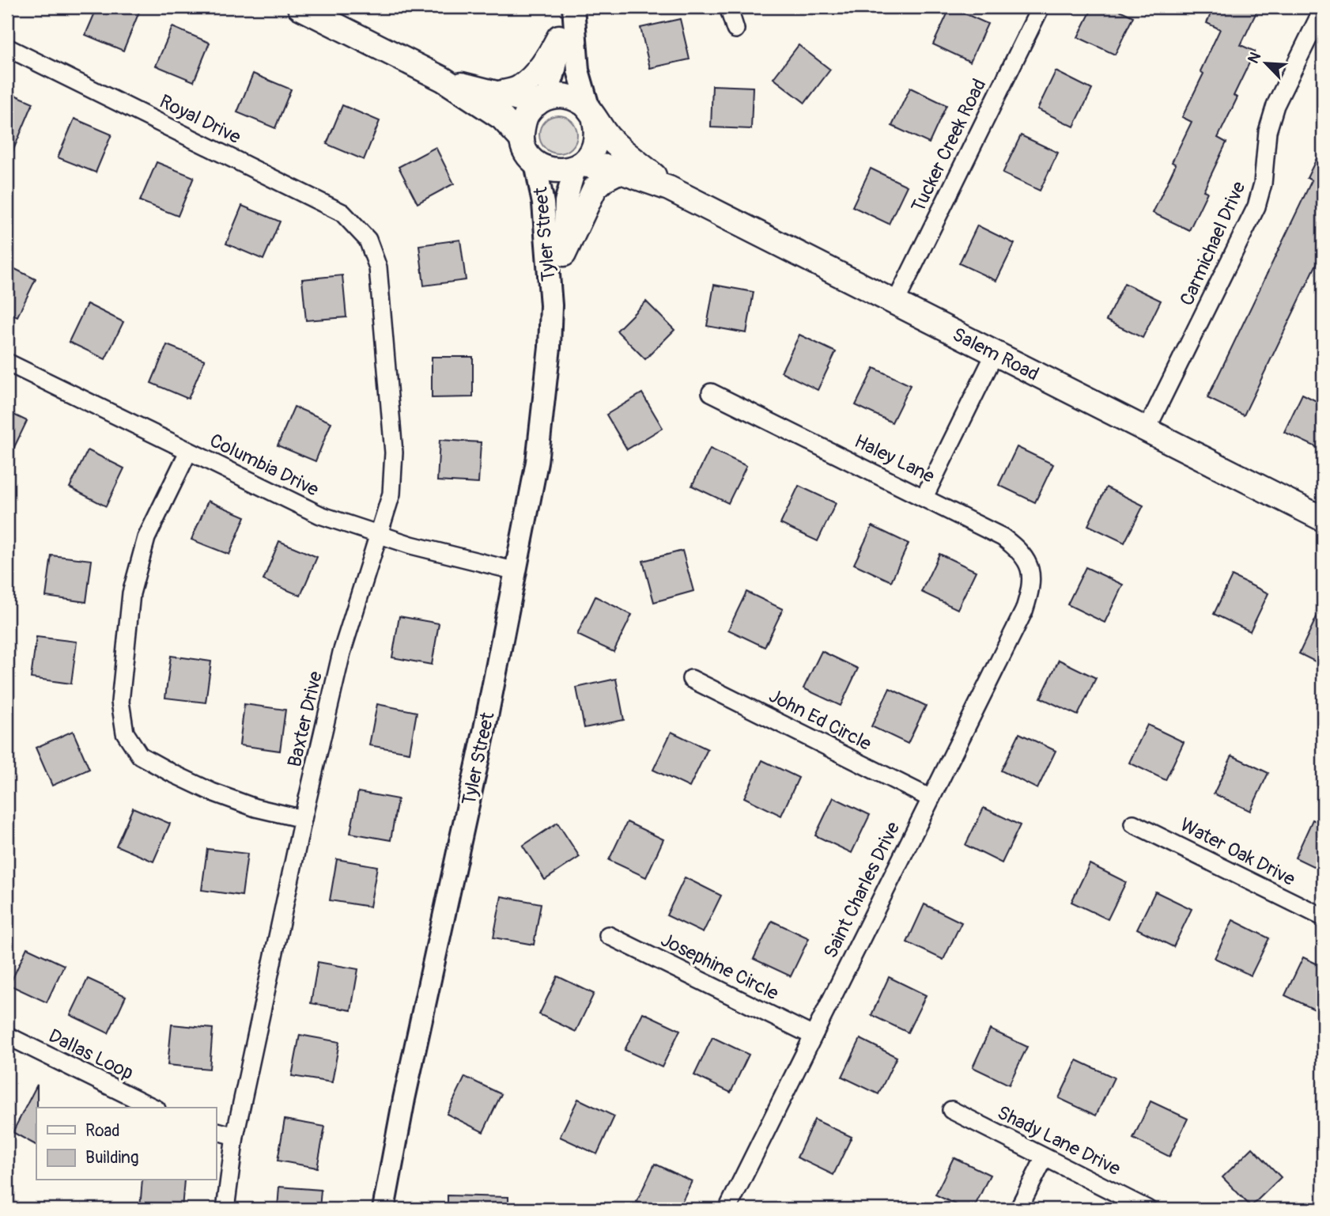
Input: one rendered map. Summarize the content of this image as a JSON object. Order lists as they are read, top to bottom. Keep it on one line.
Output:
{"streets":{"main road":["Salem Road"],"street":["Royal Drive","Tucker Creek Road","Tyler Street","Carmichael Drive","Haley Lane","Columbia Drive","Baxter Drive","John Ed Circle","Water Oak Drive","Saint Charles Drive","Josephine Circle","Dallas Loop","Shady Lane Drive"]},"crossings":[["Royal Drive","Baxter Drive"],["Tucker Creek Road","Salem Road"],["Tyler Street","Salem Road"],["Tyler Street","Columbia Drive"],["Carmichael Drive","Salem Road"],["Haley Lane","Saint Charles Drive"],["Columbia Drive","Baxter Drive"],["John Ed Circle","Saint Charles Drive"],["Saint Charles Drive","Josephine Circle"]],"legend":["Road","Building"],"north":"top left"}
